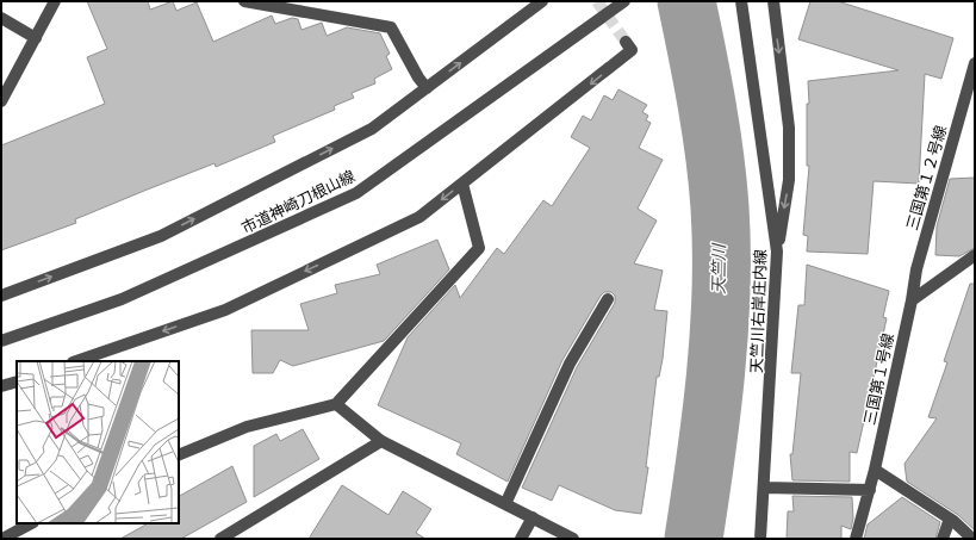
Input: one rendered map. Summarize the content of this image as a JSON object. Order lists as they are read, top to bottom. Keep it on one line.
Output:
{"streets":{"street":["三国第１２号線","市道神崎刀根山線","天竺川右岸庄内線","三国第１号線"]},"crossings":[["三国第１２号線","三国第１号線"]],"water":["天竺川"]}
